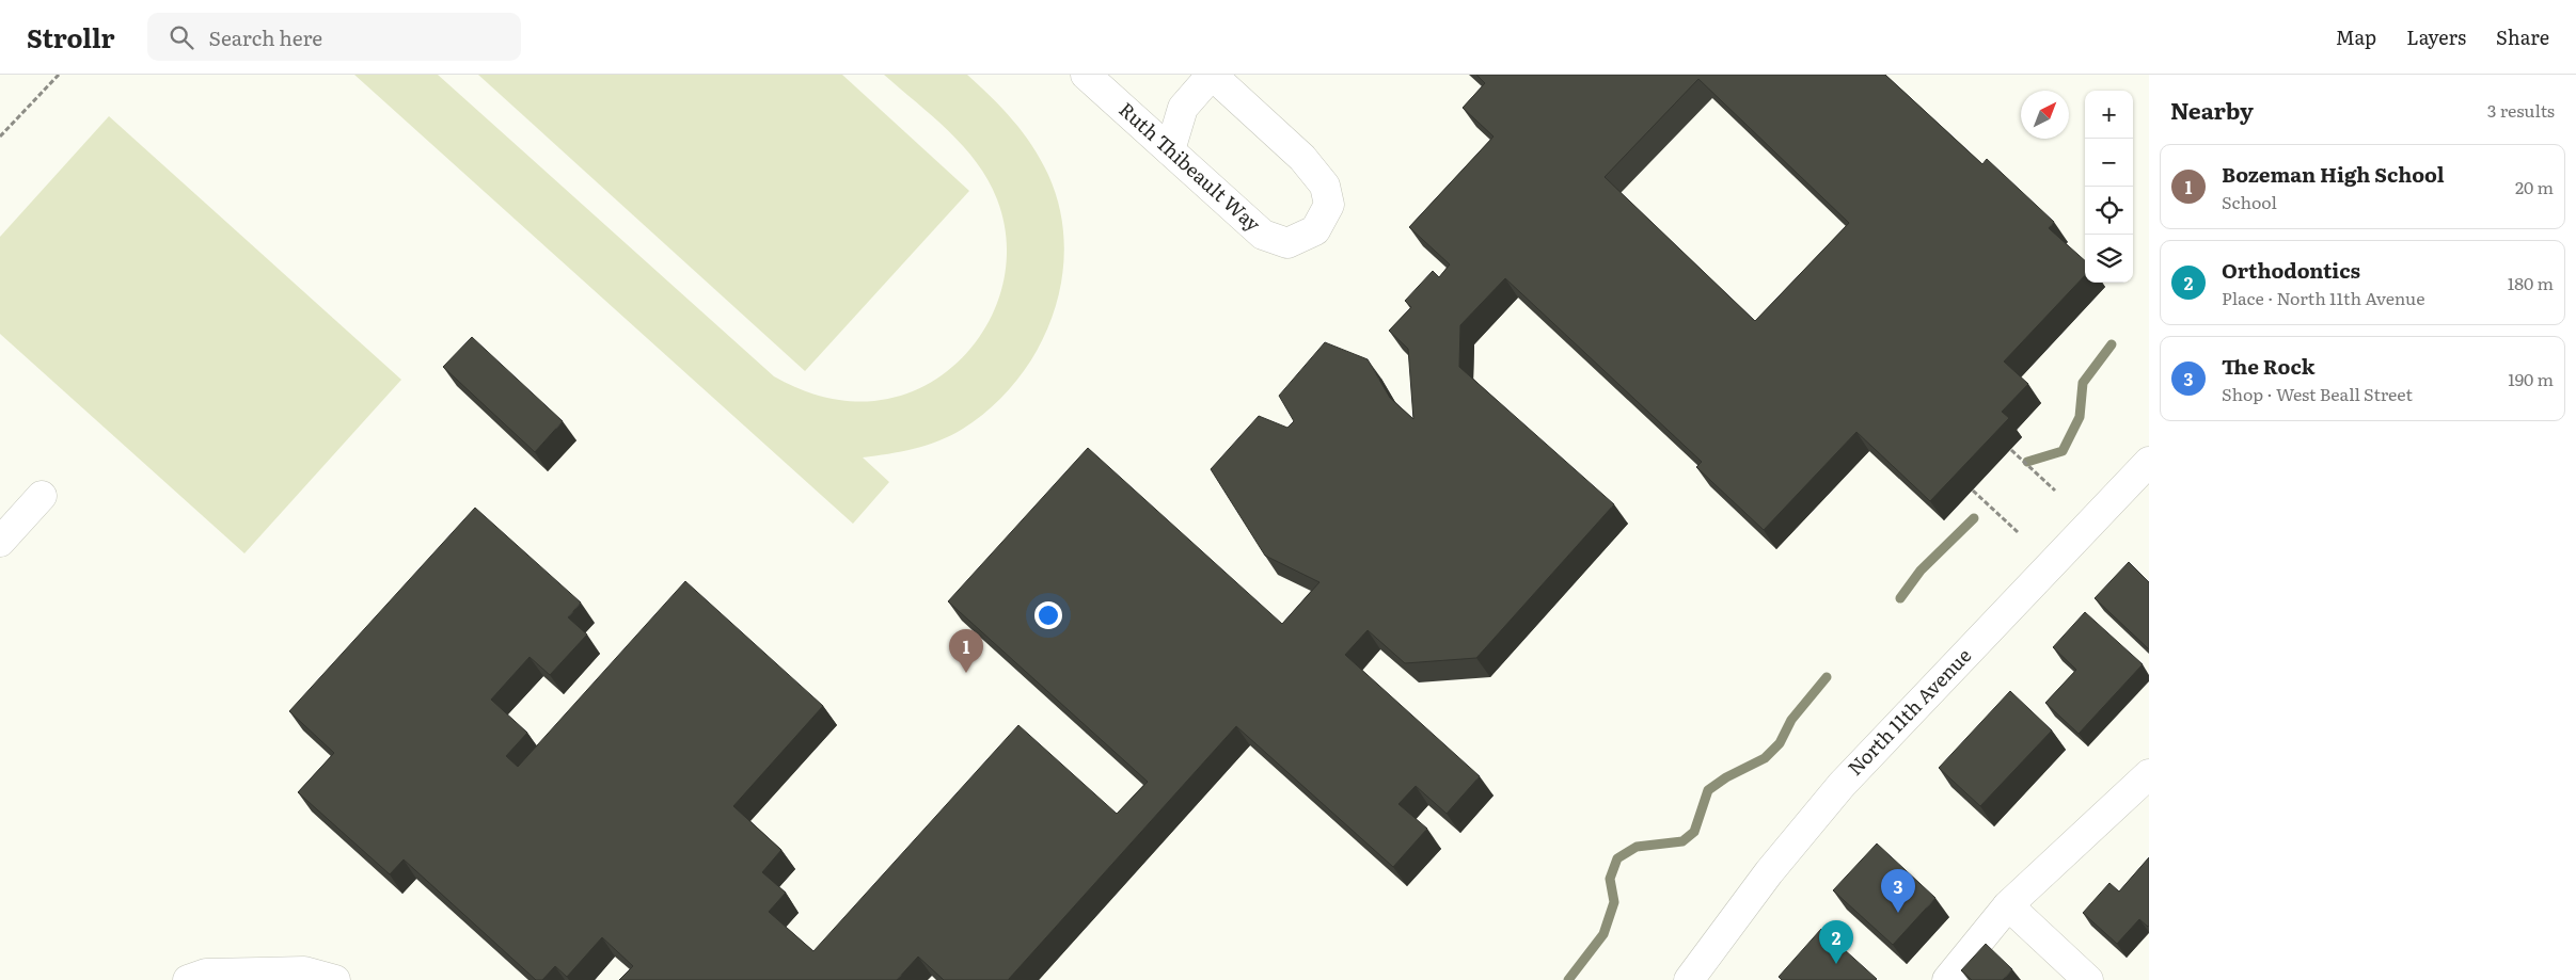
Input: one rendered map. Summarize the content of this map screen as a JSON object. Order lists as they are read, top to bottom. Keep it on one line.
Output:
{"streets":{"street":["Ruth Thibeault Way","North 11th Avenue"]},"north":"top right","page":{"header":"Strollr","search":"Search here","nav":["Map","Layers","Share"],"heading":["Nearby","3 results"],"map_buttons":["+","−"],"list":[{"mark":"1","name":"Bozeman High School","note":"School","value":"20 m"},{"mark":"2","name":"Orthodontics","note":"Place · North 11th Avenue","value":"180 m"},{"mark":"3","name":"The Rock","note":"Shop · West Beall Street","value":"190 m"}],"pins":["1","3","2"]}}
